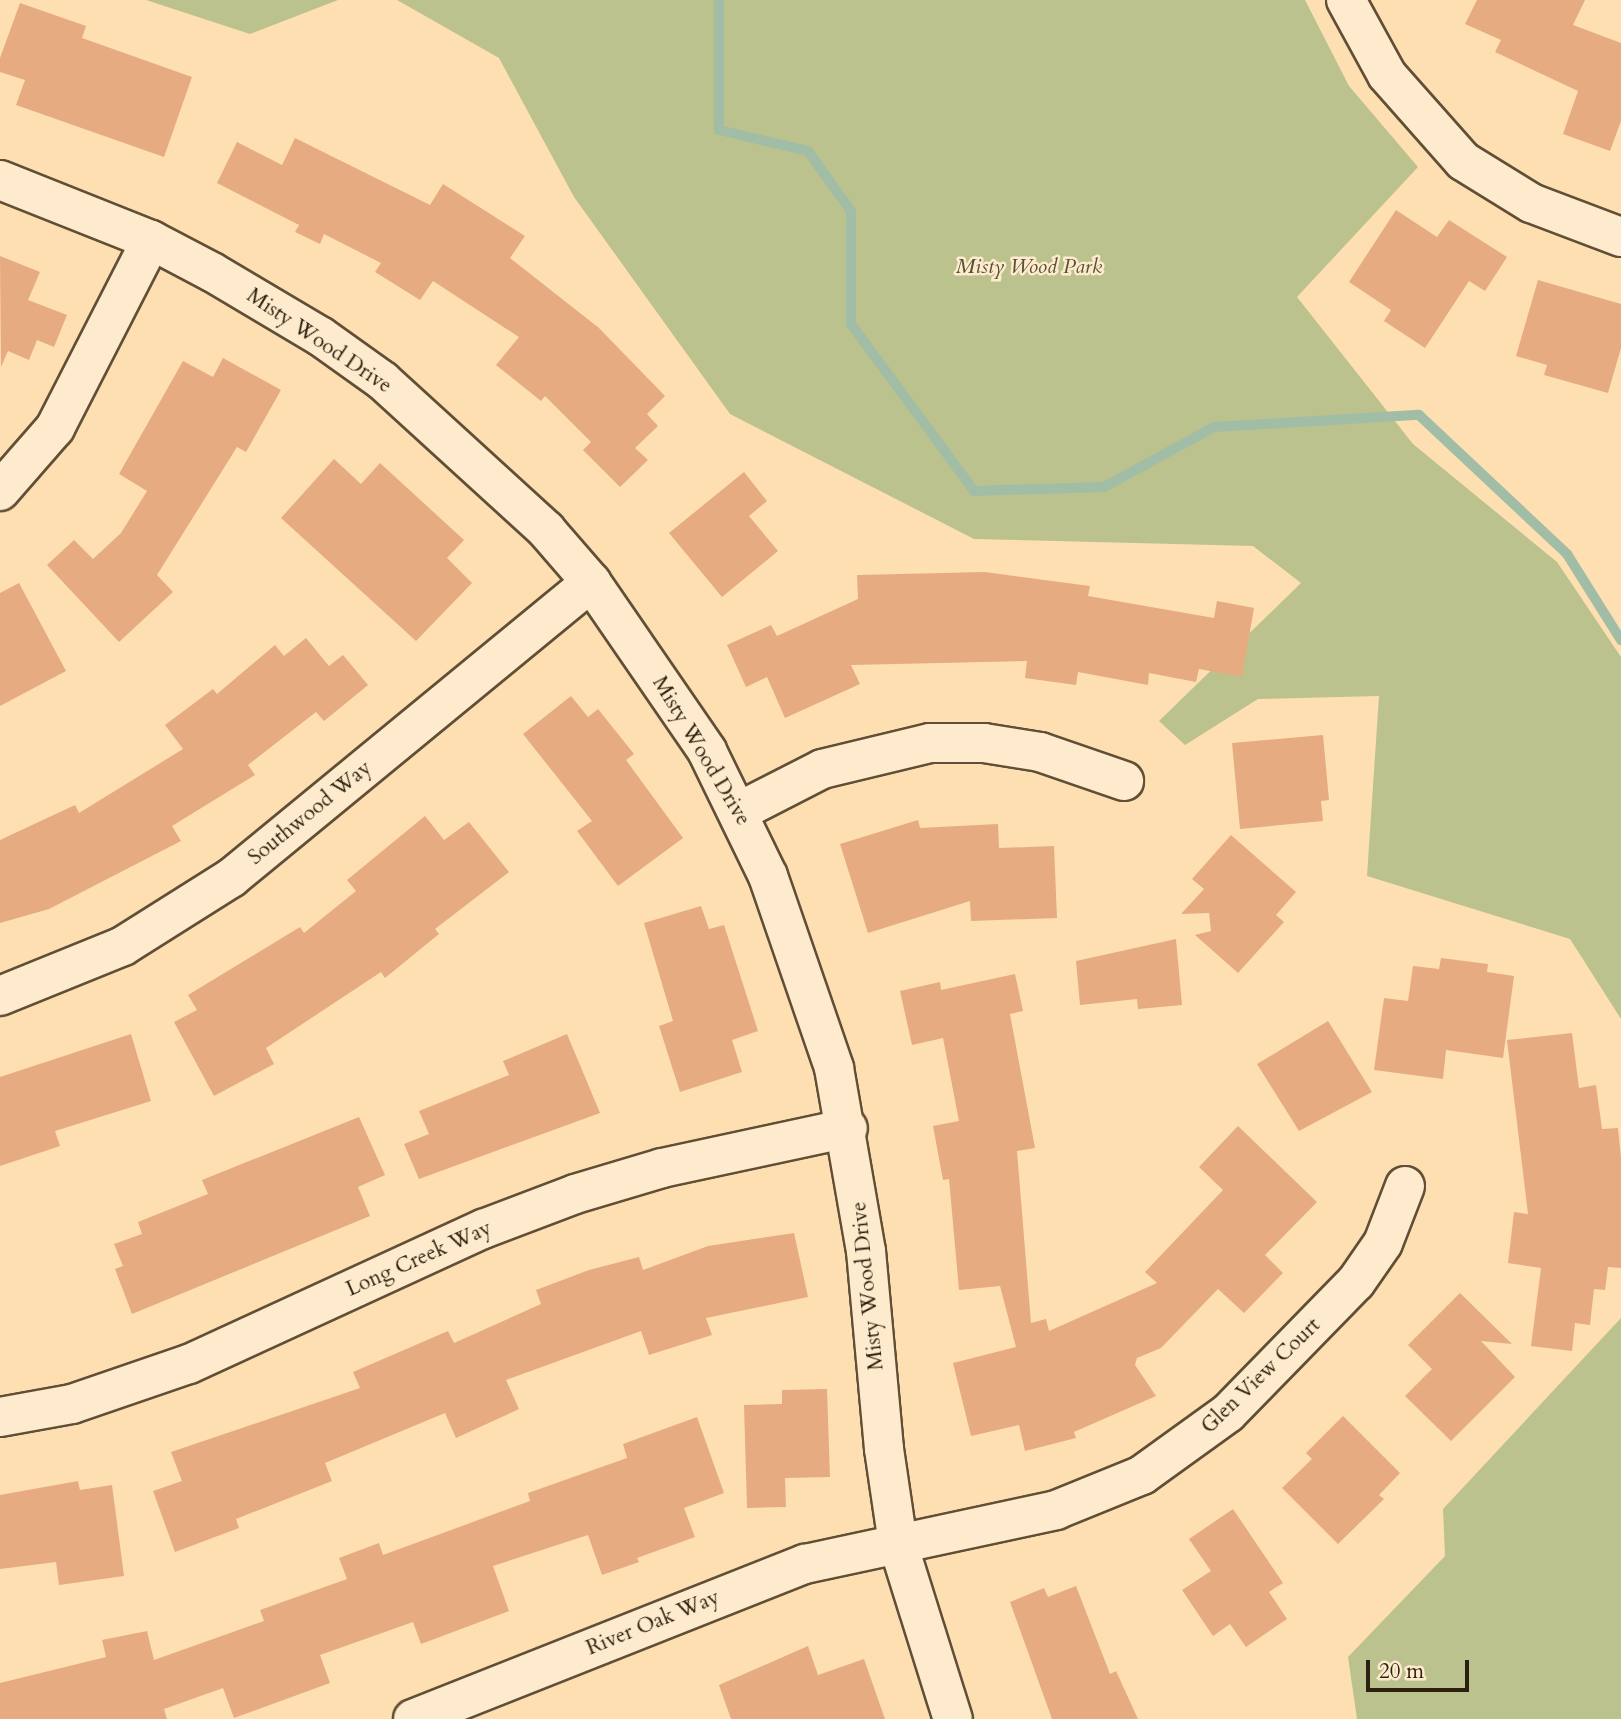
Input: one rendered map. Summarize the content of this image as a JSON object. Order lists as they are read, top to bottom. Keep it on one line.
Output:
{"streets":{"street":["Misty Wood Drive","Southwood Way","Long Creek Way","Glen View Court","River Oak Way"]},"crossings":[["Misty Wood Drive","Southwood Way"],["Misty Wood Drive","Long Creek Way"],["Misty Wood Drive","Glen View Court"],["Misty Wood Drive","River Oak Way"],["Glen View Court","River Oak Way"]],"parks":["Misty Wood Park"],"scale_bar":"20 m"}
